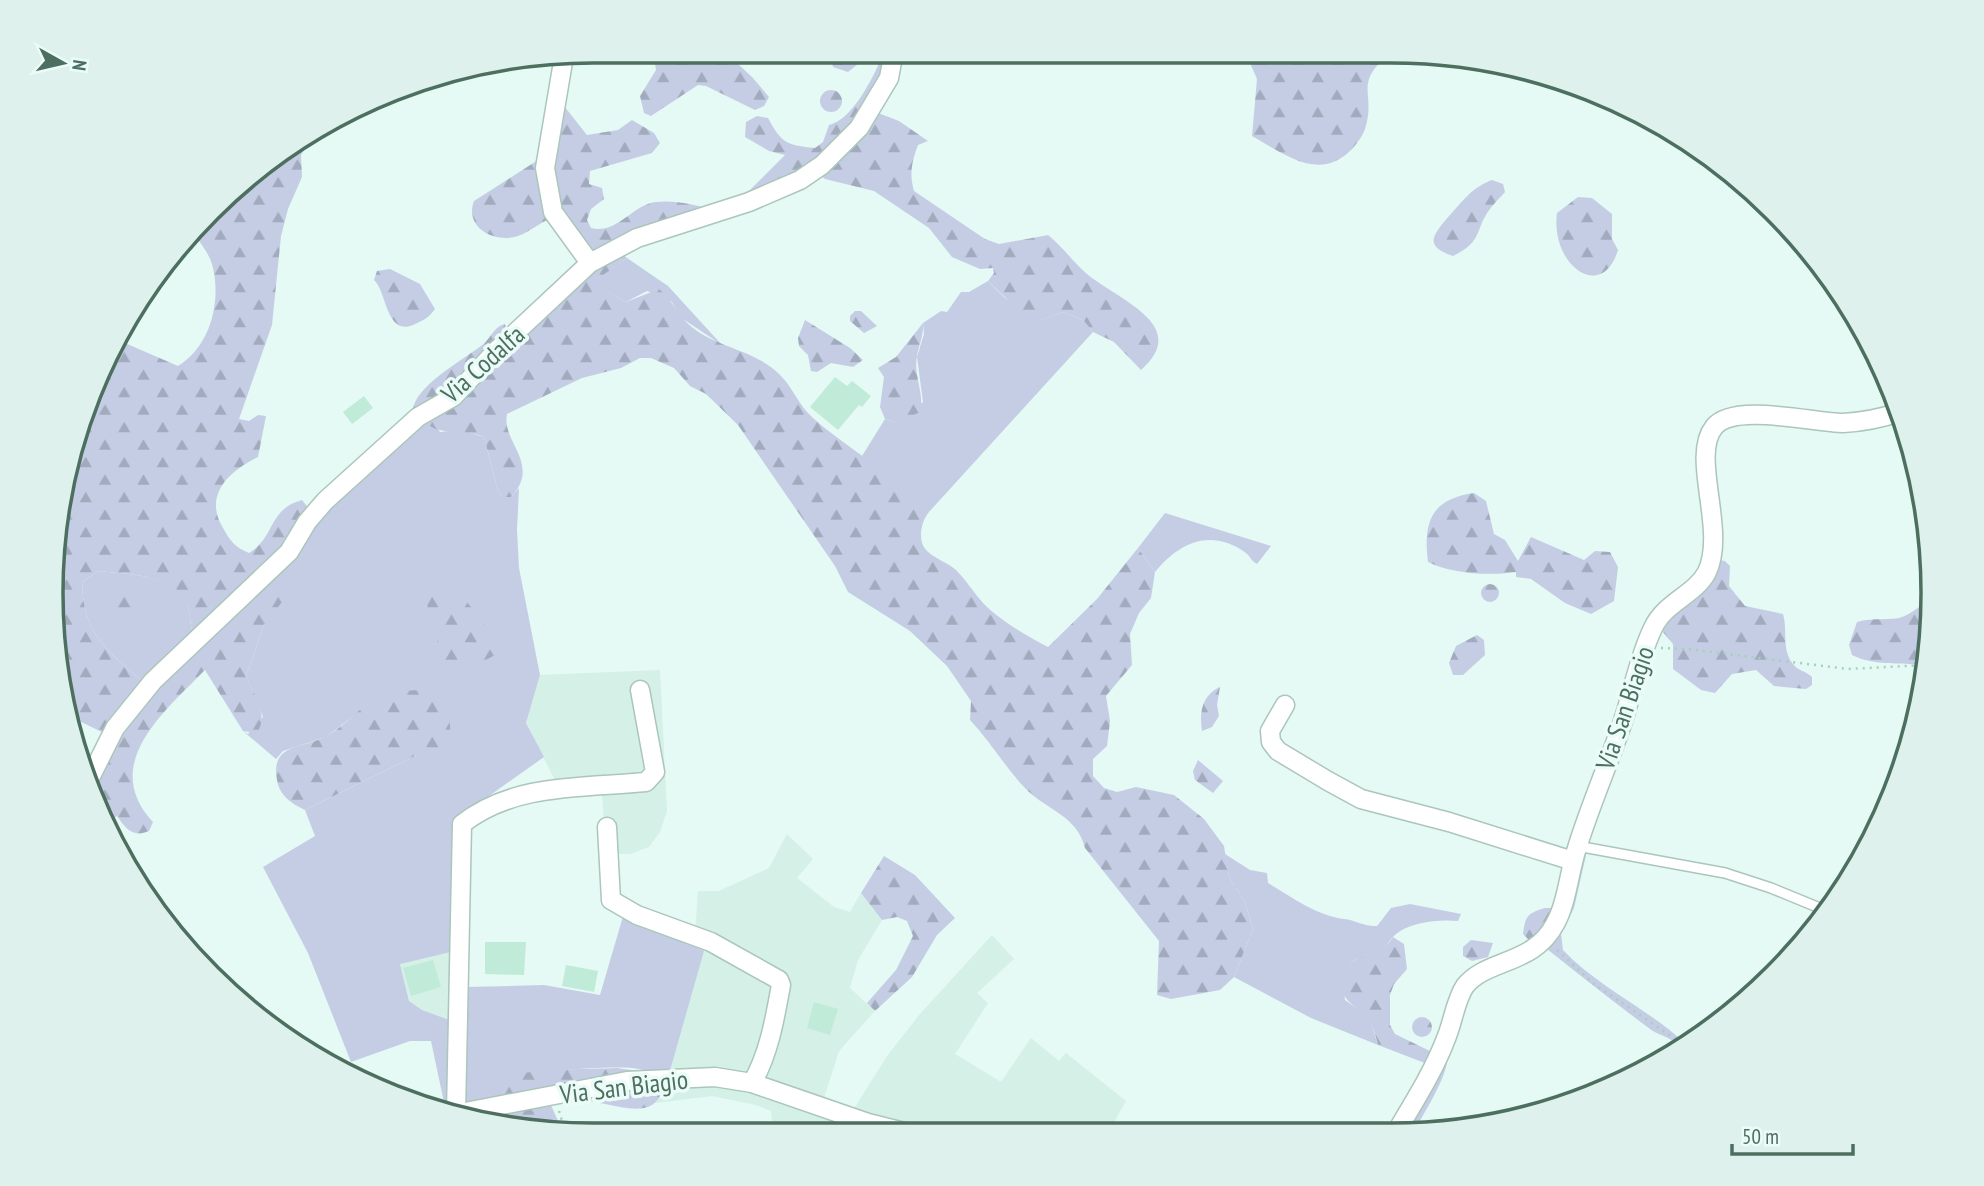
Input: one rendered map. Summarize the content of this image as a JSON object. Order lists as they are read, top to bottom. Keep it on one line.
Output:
{"streets":{"street":["Via Codalfa","Via San Biagio"]},"scale_bar":"50 m","north":"right"}
